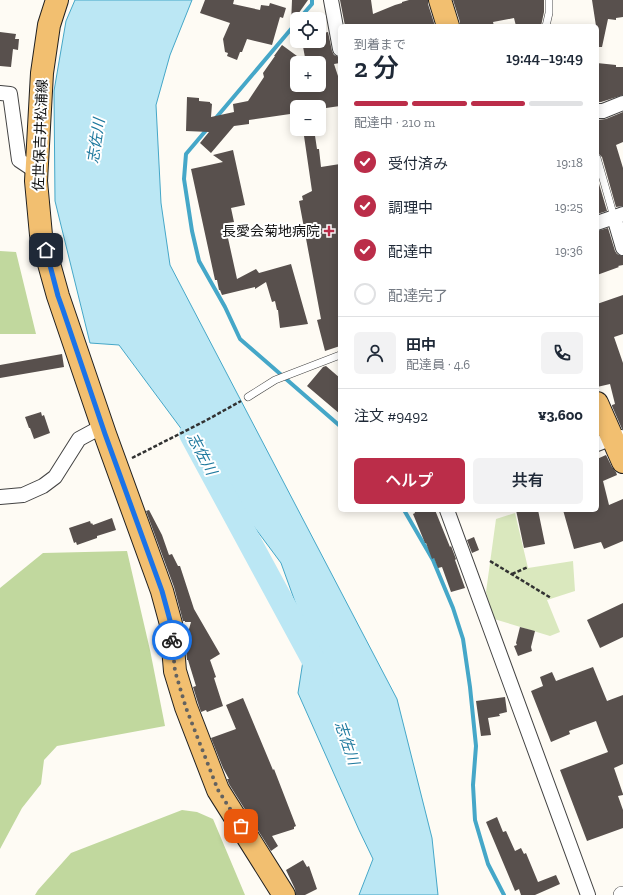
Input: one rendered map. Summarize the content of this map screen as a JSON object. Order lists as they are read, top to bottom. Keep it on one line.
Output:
{"streets":{"main road":["佐世保吉井松浦線"]},"water":["志佐川"],"places":{"health":["長愛会菊地病院"]},"page":{"map_buttons":["+","−"],"heading":["2 分","到着まで","19:44–19:49"],"panel":["田中","配達員 · 4.6","注文 #9492","¥3,600"],"bar":"配達中 · 210 m","list":[["受付済み","19:18"],["調理中","19:25"],["配達中","19:36"],"配達完了"],"buttons":["ヘルプ","共有"]}}
